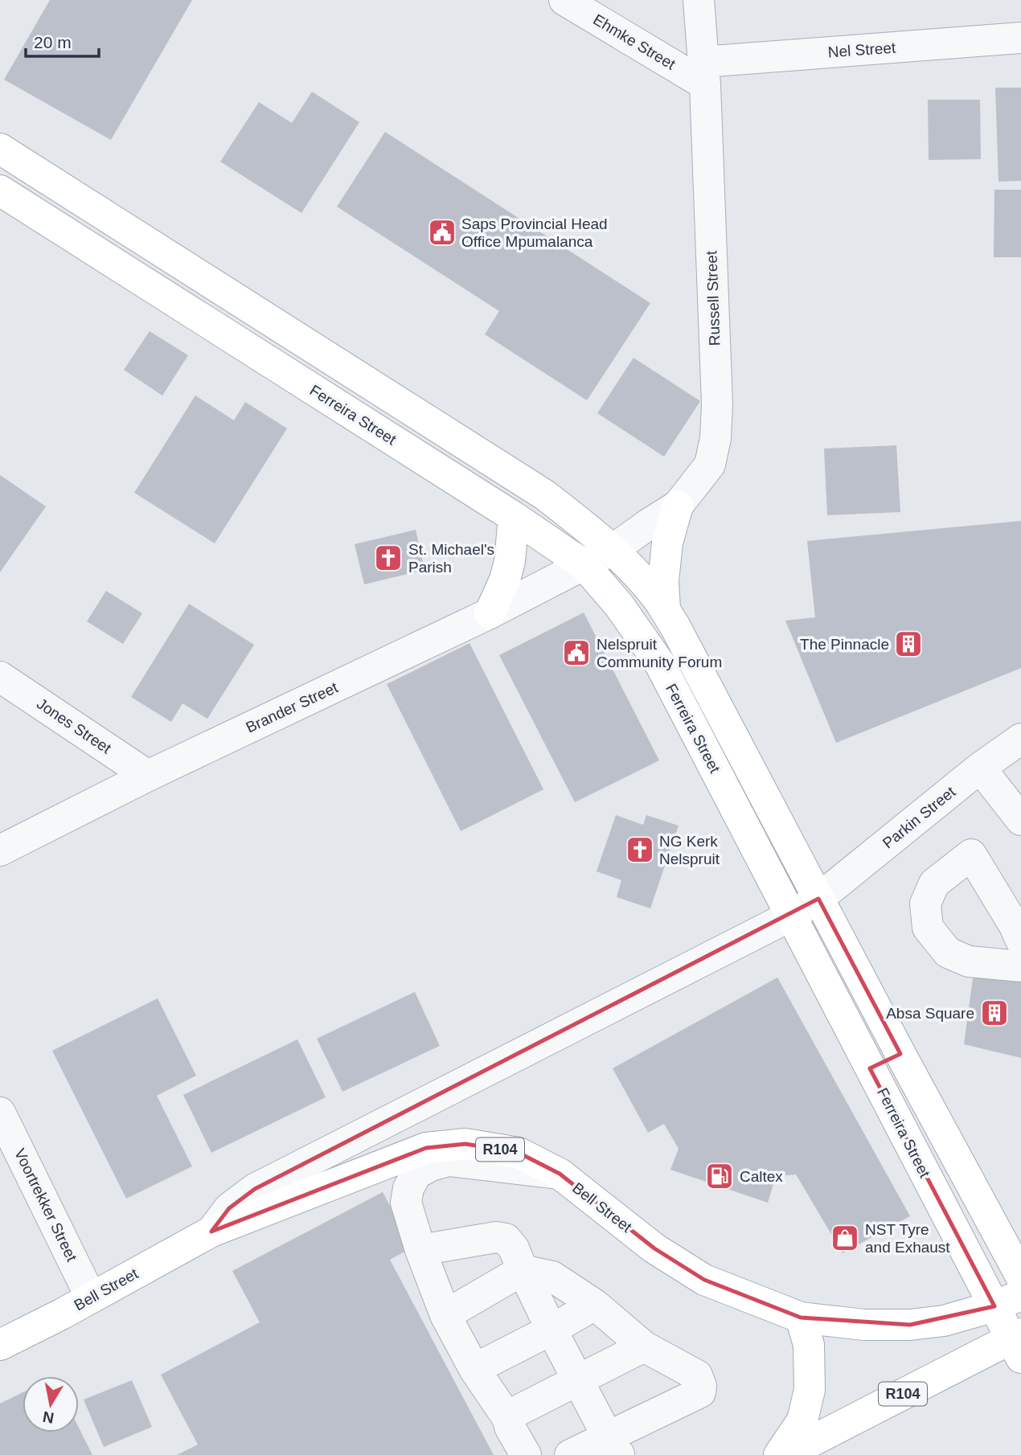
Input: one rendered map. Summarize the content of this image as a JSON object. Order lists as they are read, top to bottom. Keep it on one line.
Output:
{"streets":{"main road":["Ferreira Street","R104","Bell Street"],"street":["Ehmke Street","Nel Street","Russell Street","Brander Street","Jones Street","Parkin Street","Voortrekker Street"]},"crossings":[["Ehmke Street","Nel Street"],["Ehmke Street","Russell Street"],["Nel Street","Russell Street"],["Russell Street","Ferreira Street"],["Russell Street","Brander Street"],["Ferreira Street","Brander Street"],["Ferreira Street","Parkin Street"],["Ferreira Street","R104"],["Ferreira Street","Bell Street"],["Brander Street","Jones Street"],["Parkin Street","Bell Street"],["Voortrekker Street","Bell Street"]],"places":{"public building":["Saps Provincial Head Office Mpumalanca","Nelspruit Community Forum"],"church":["St. Michael's Parish","NG Kerk Nelspruit"],"building":["The Pinnacle","Absa Square"],"fuel station":["Caltex"],"shop":["NST Tyre and Exhaust"]},"scale_bar":"20 m","north":"bottom"}
